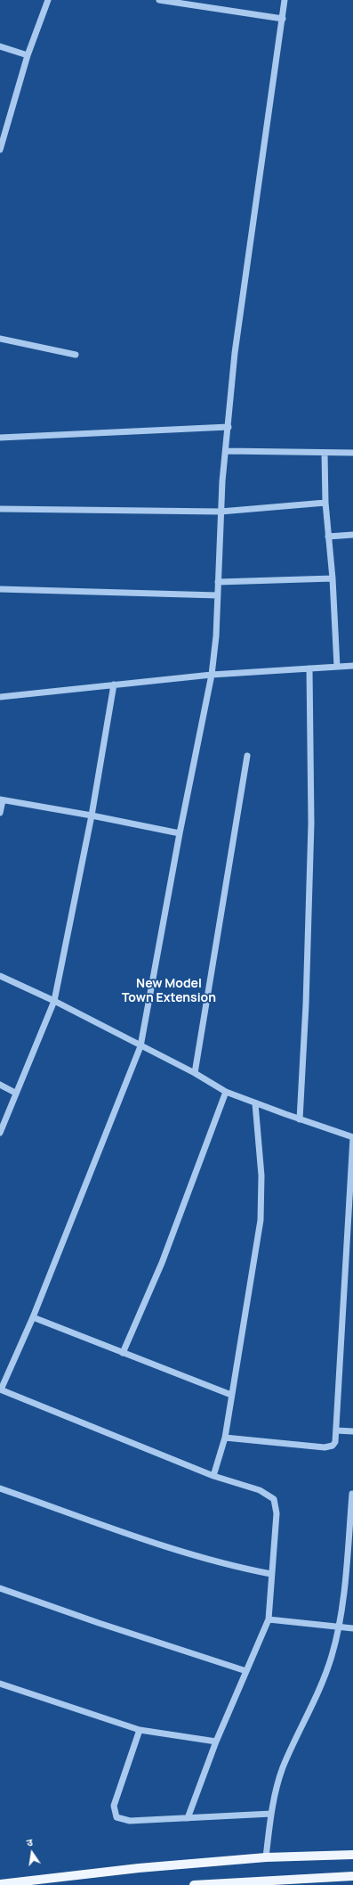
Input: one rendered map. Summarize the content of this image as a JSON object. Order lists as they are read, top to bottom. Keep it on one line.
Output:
{"districts":["New Model Town Extension"],"north":"top"}
